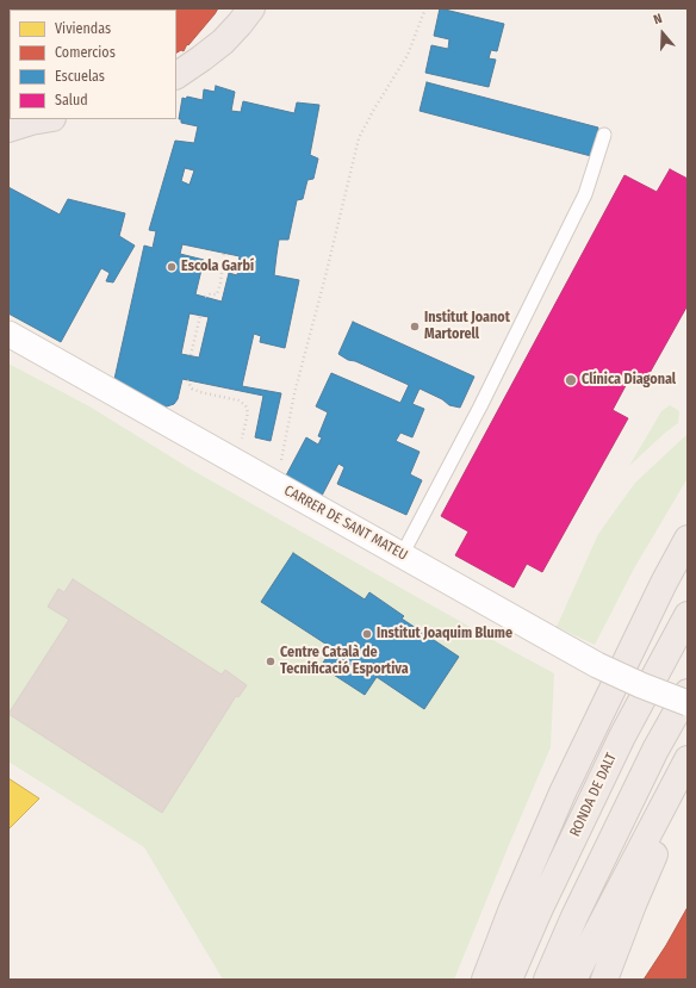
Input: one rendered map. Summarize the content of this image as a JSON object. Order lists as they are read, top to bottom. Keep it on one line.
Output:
{"streets":{"highway":["RONDA DE DALT"],"street":["CARRER DE SANT MATEU"]},"places":["Escola Garbí","Institut Joanot Martorell","Clínica Diagonal","Institut Joaquim Blume","Centre Català de Tecnificació Esportiva"],"legend":["Viviendas","Comercios","Escuelas","Salud"],"north":"top"}
